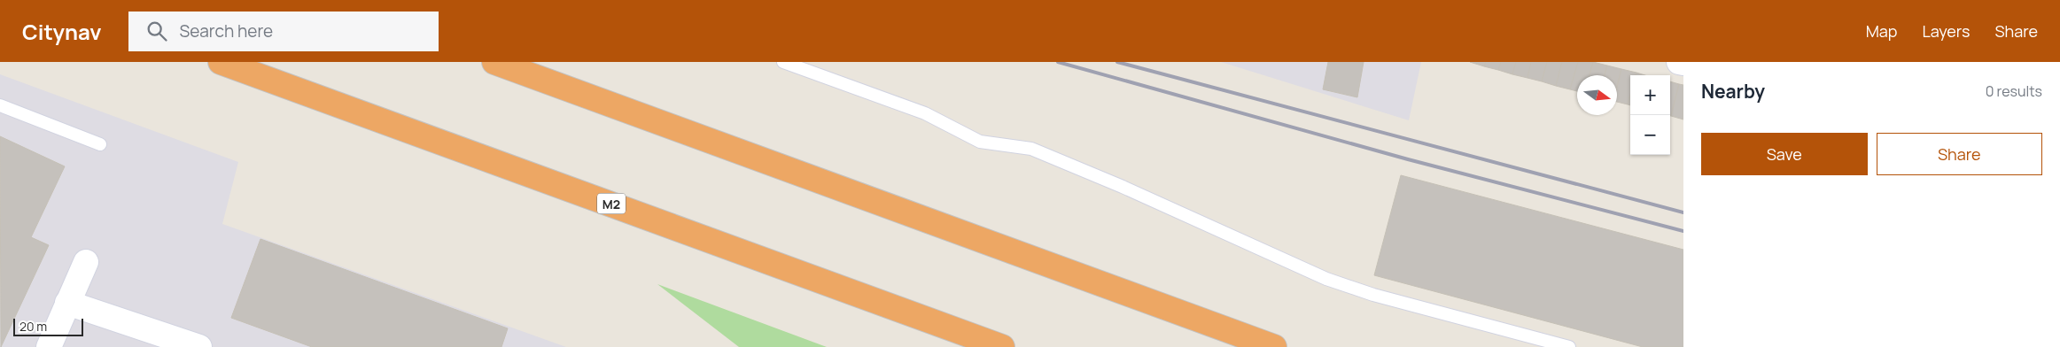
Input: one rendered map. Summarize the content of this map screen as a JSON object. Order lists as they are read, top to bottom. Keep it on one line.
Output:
{"streets":{"highway":["M2"]},"scale_bar":"20 m","north":"right","page":{"header":"Citynav","search":"Search here","nav":["Map","Layers","Share"],"heading":["Nearby","0 results"],"map_buttons":["+","−"],"buttons":["Save","Share"],"scale":"20 m"}}
